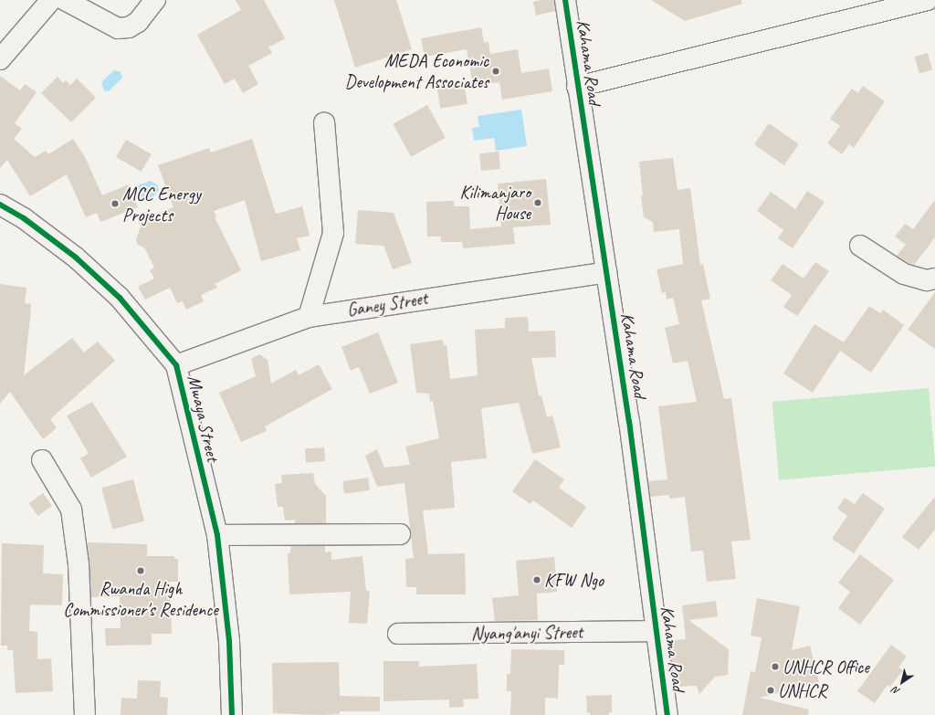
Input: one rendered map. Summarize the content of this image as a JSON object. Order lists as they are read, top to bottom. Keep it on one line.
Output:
{"streets":{"street":["Kahama Road","Ganey Street","Mwaya Street","Nyang'anyi Street"]},"crossings":[["Kahama Road","Ganey Street"],["Kahama Road","Nyang'anyi Street"],["Ganey Street","Mwaya Street"]],"places":["MEDA Economic Development Associates","Kilimanjaro House","MCC Energy Projects","Rwanda High Commissioner's Residence","KFW Ngo","UNHCR Office","UNHCR"],"north":"bottom left"}
